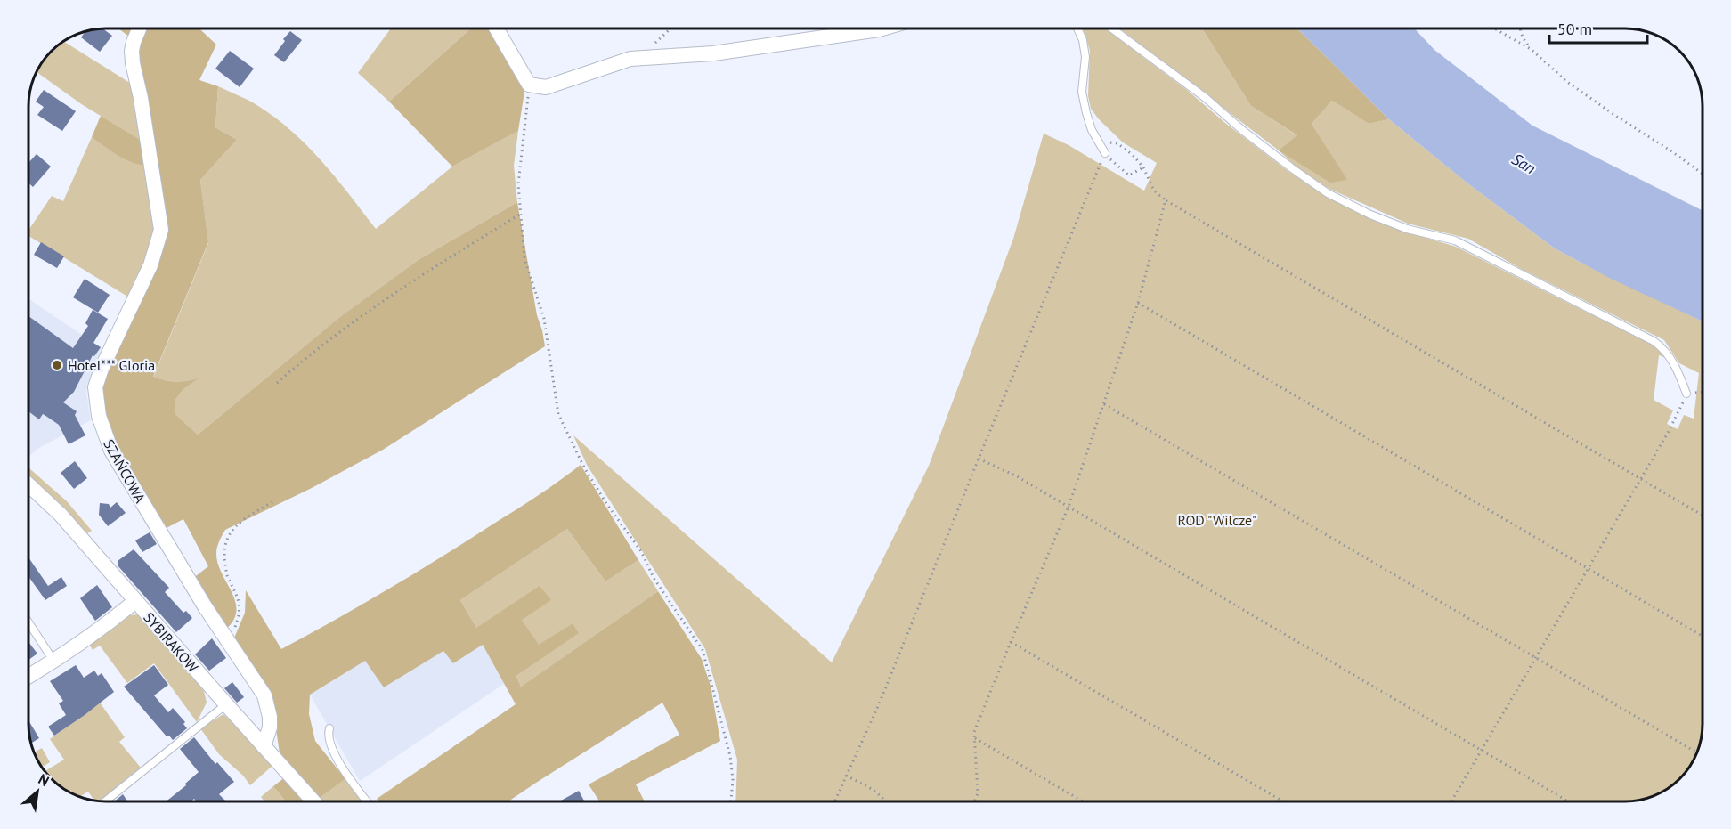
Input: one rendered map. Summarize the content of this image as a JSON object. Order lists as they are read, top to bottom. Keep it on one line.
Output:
{"streets":{"street":["SZAŃCOWA","SYBIRAKÓW"]},"crossings":[["SZAŃCOWA","SYBIRAKÓW"]],"water":["San"],"parks":["ROD \"Wilcze\""],"places":["Hotel*** Gloria"],"scale_bar":"50 m","north":"top right"}
